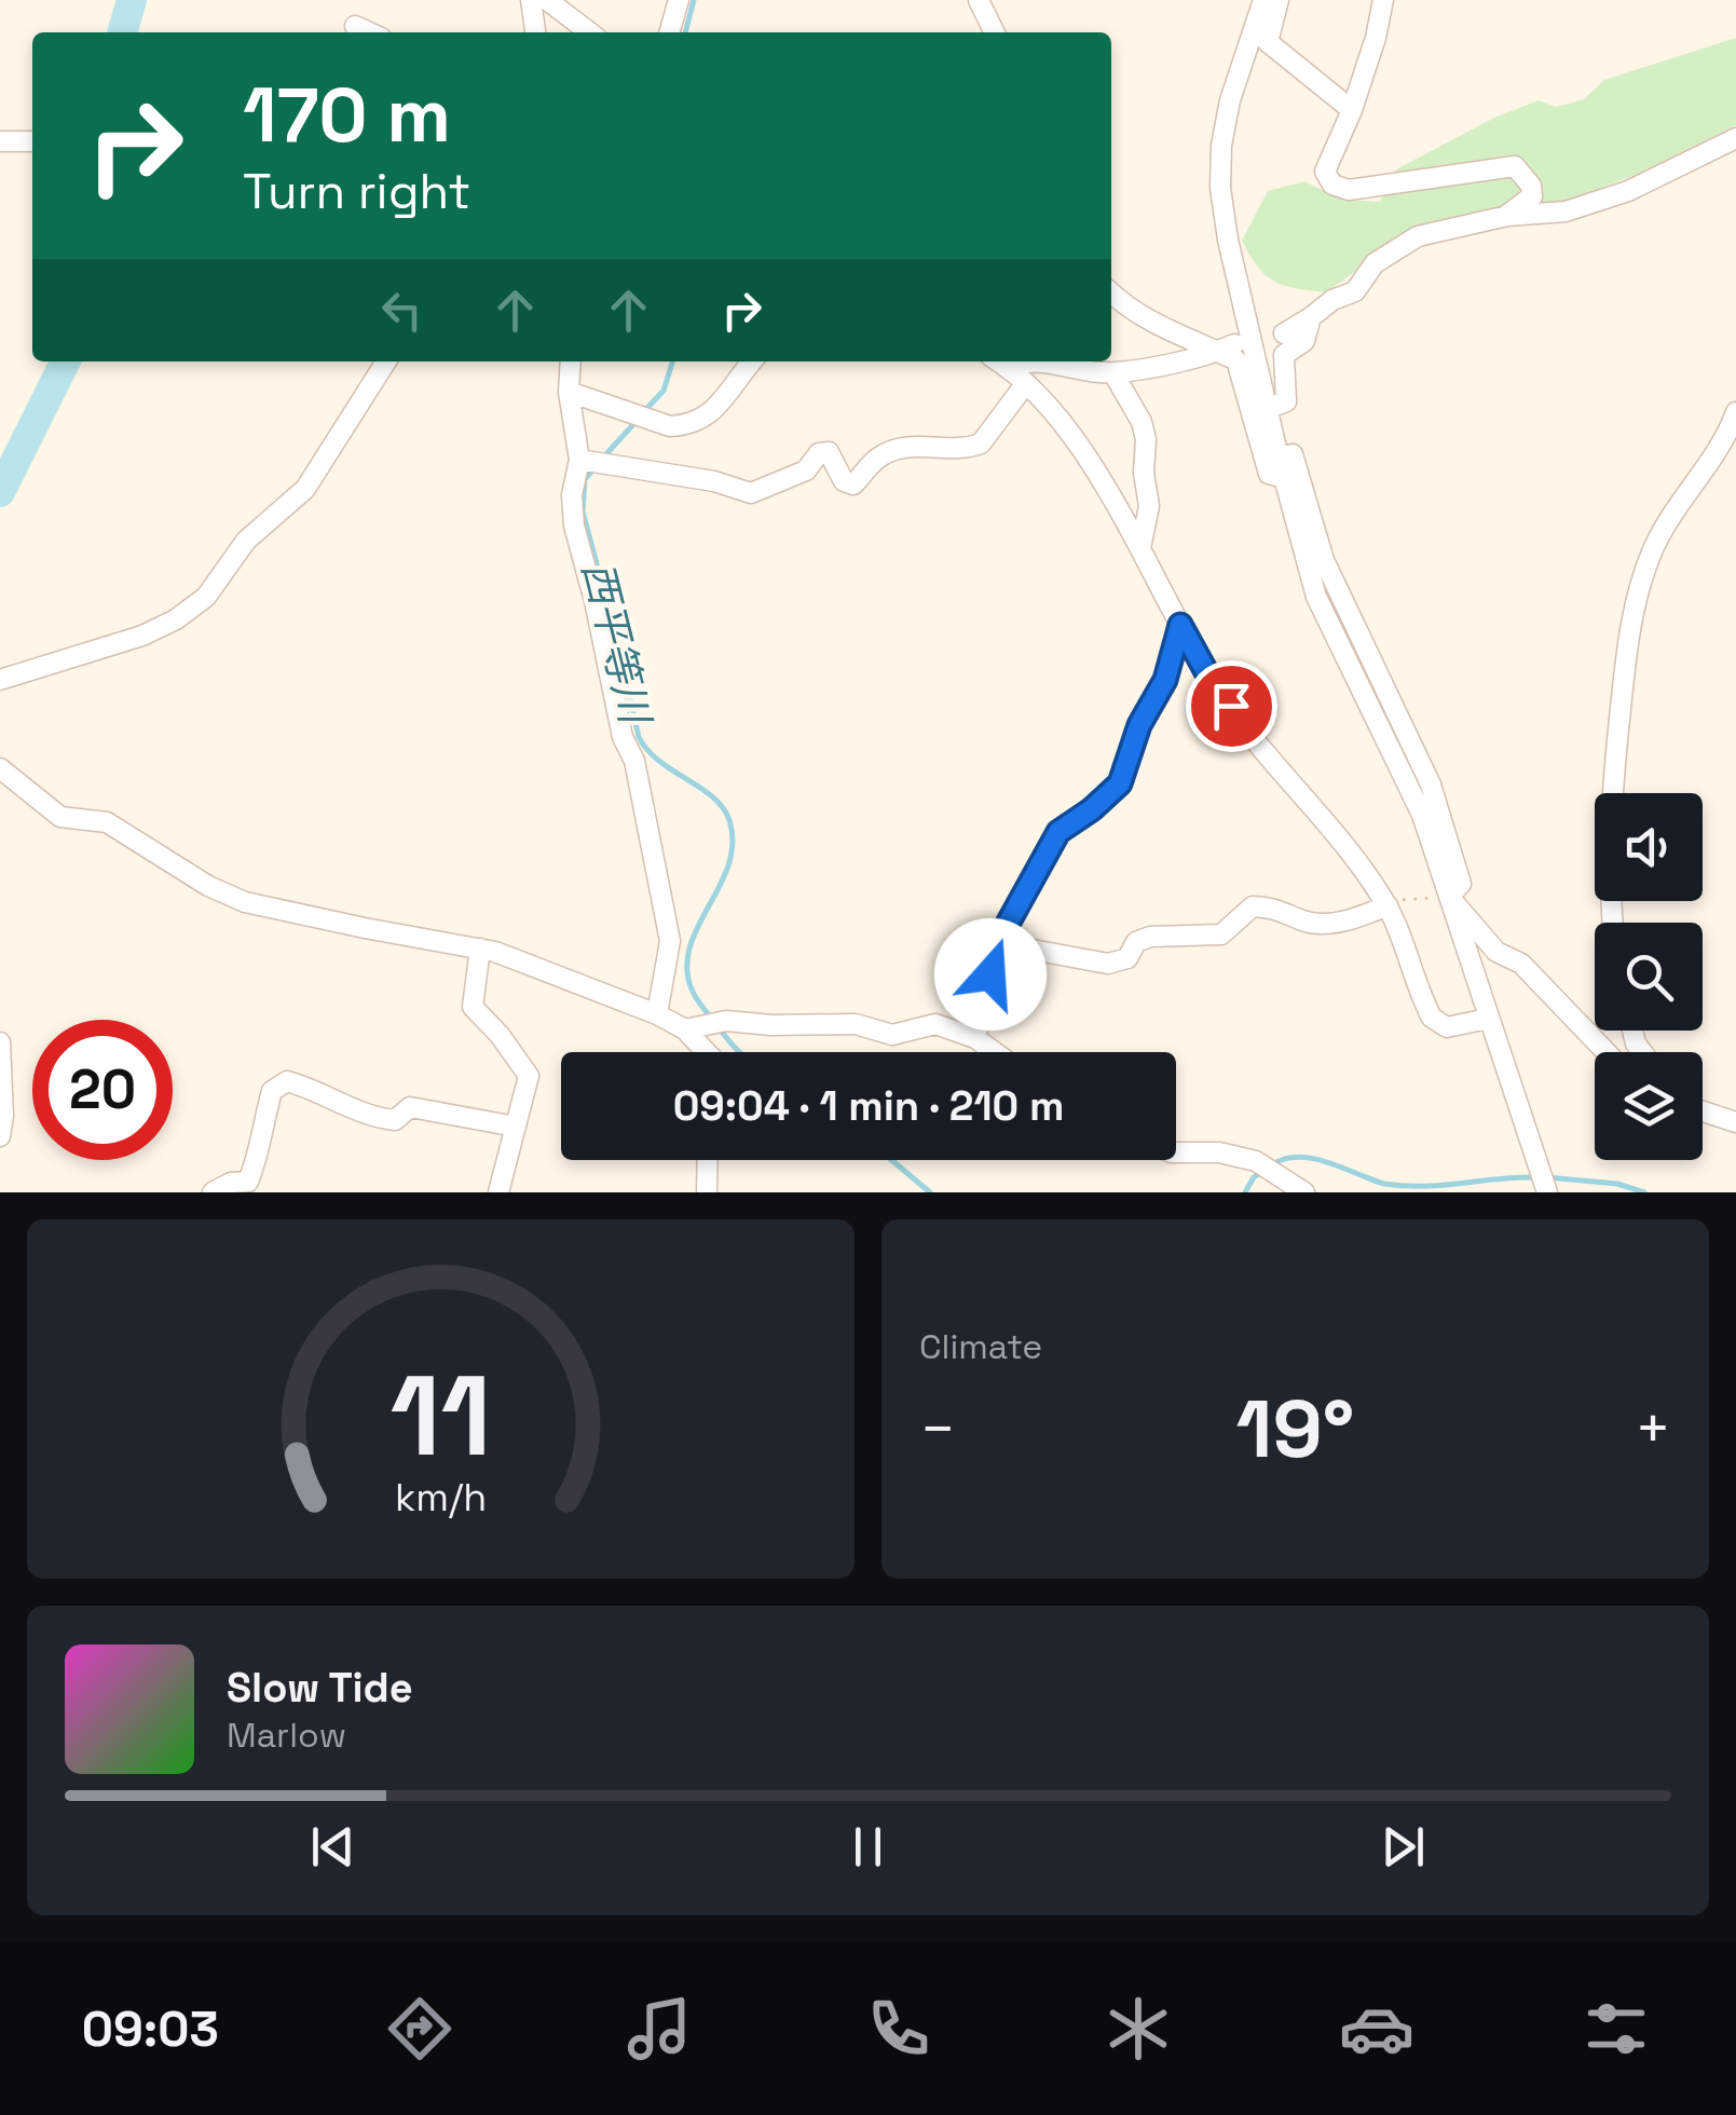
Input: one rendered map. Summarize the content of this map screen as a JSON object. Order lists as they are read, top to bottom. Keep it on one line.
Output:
{"water":["西平等川"],"page":{"turn":["170 m","Turn right"],"limit":"20","trip":"09:04 · 1 min · 210 m","tile":"Climate","heat":["−","19°","+"],"song":["Slow Tide","Marlow"],"tabs":"09:03","gauge":["11","km/h"]}}
